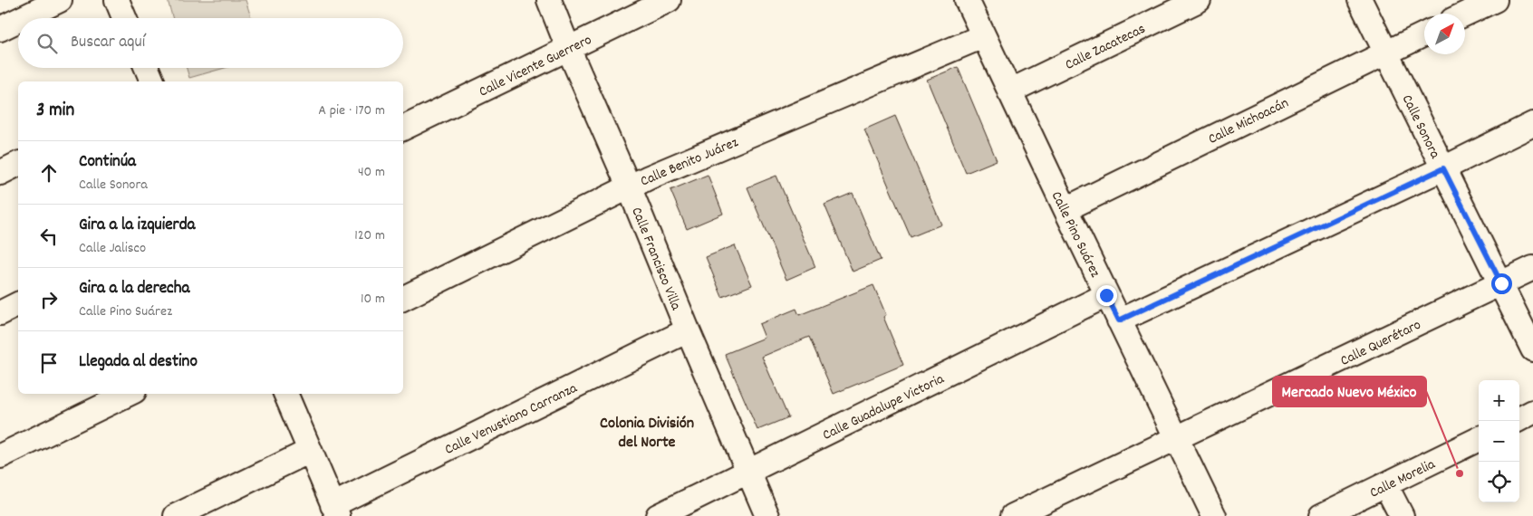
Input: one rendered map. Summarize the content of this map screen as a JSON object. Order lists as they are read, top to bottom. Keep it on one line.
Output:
{"streets":{"street":["Calle Zacatecas","Calle Vicente Guerrero","Calle Michoacán","Calle Sonora","Calle Benito Juárez","Calle Pino Suárez","Calle Francisco Villa","Calle Querétaro","Calle Guadalupe Victoria","Calle Venustiano Carranza","Calle Morelia"]},"crossings":[["Calle Zacatecas","Calle Pino Suárez"],["Calle Vicente Guerrero","Calle Francisco Villa"],["Calle Michoacán","Calle Sonora"],["Calle Michoacán","Calle Pino Suárez"],["Calle Sonora","Calle Querétaro"],["Calle Benito Juárez","Calle Pino Suárez"],["Calle Benito Juárez","Calle Francisco Villa"],["Calle Pino Suárez","Calle Querétaro"],["Calle Pino Suárez","Calle Guadalupe Victoria"],["Calle Francisco Villa","Calle Guadalupe Victoria"],["Calle Francisco Villa","Calle Venustiano Carranza"]],"districts":["Colonia División del Norte"],"places":["Mercado Nuevo México"],"north":"top right","page":{"search":"Buscar aquí","heading":["3 min","A pie · 170 m"],"list":[["Continúa","Calle Sonora","40 m"],["Gira a la izquierda","Calle Jalisco","120 m"],["Gira a la derecha","Calle Pino Suárez","10 m"],"Llegada al destino"],"map_buttons":["+","−"]}}
